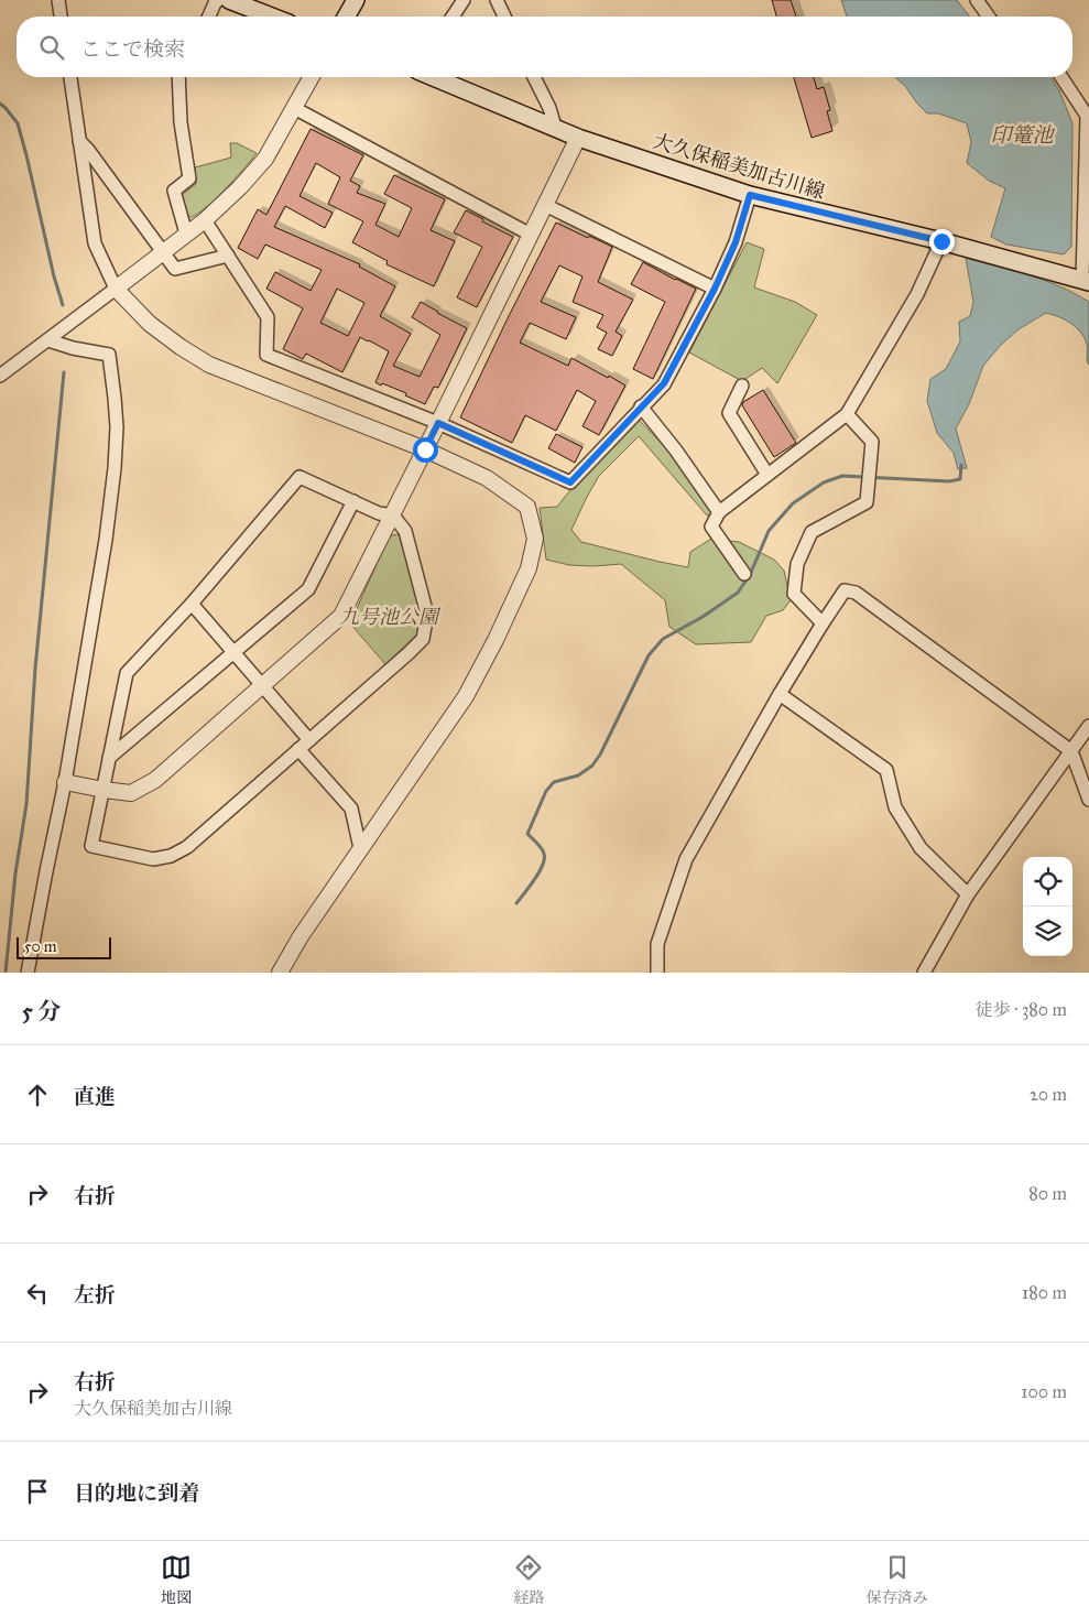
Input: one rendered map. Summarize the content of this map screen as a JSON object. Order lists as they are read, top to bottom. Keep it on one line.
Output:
{"streets":{"main road":["大久保稲美加古川線"]},"water":["印篭池"],"parks":["九号池公園"],"scale_bar":"50 m","page":{"search":"ここで検索","scale":"50 m","heading":["5 分","徒歩 · 380 m"],"list":[["直進","20 m"],["右折","80 m"],["左折","180 m"],["右折","大久保稲美加古川線","100 m"],"目的地に到着"],"nav":["地図","経路","保存済み"]}}
